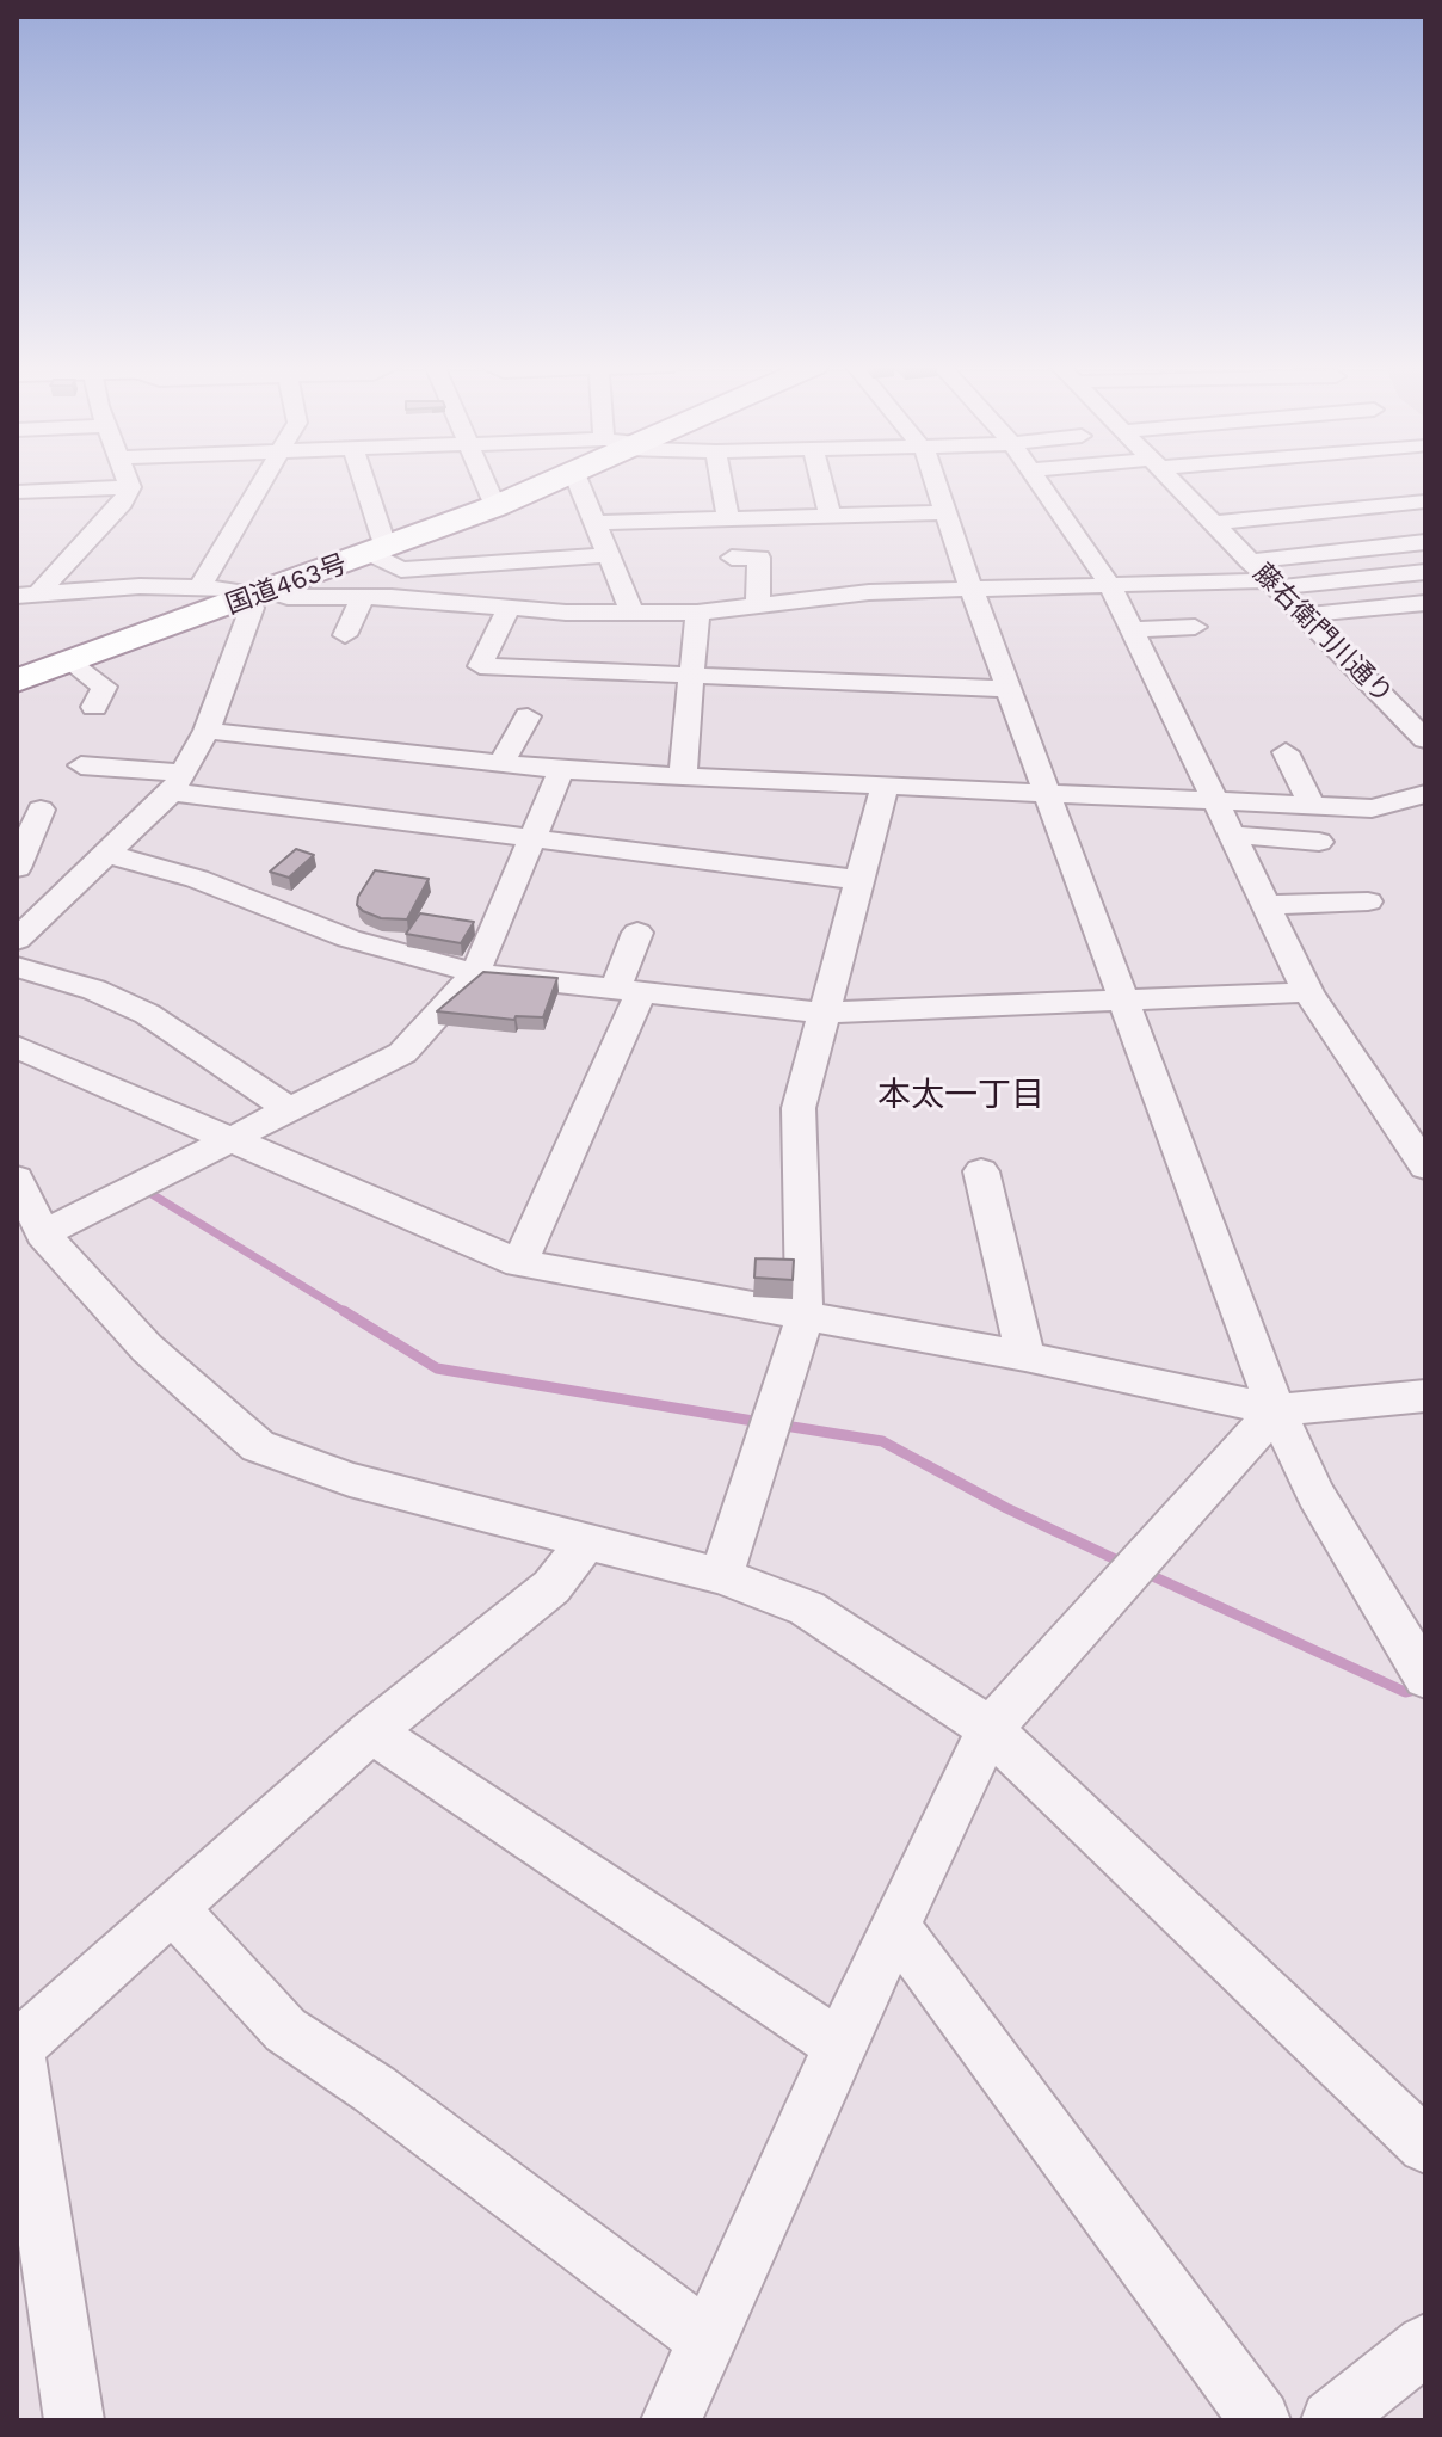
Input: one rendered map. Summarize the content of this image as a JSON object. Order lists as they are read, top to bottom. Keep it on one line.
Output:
{"streets":{"highway":["国道463号"],"street":["藤右衛門川通り"]},"districts":["本太一丁目"]}
